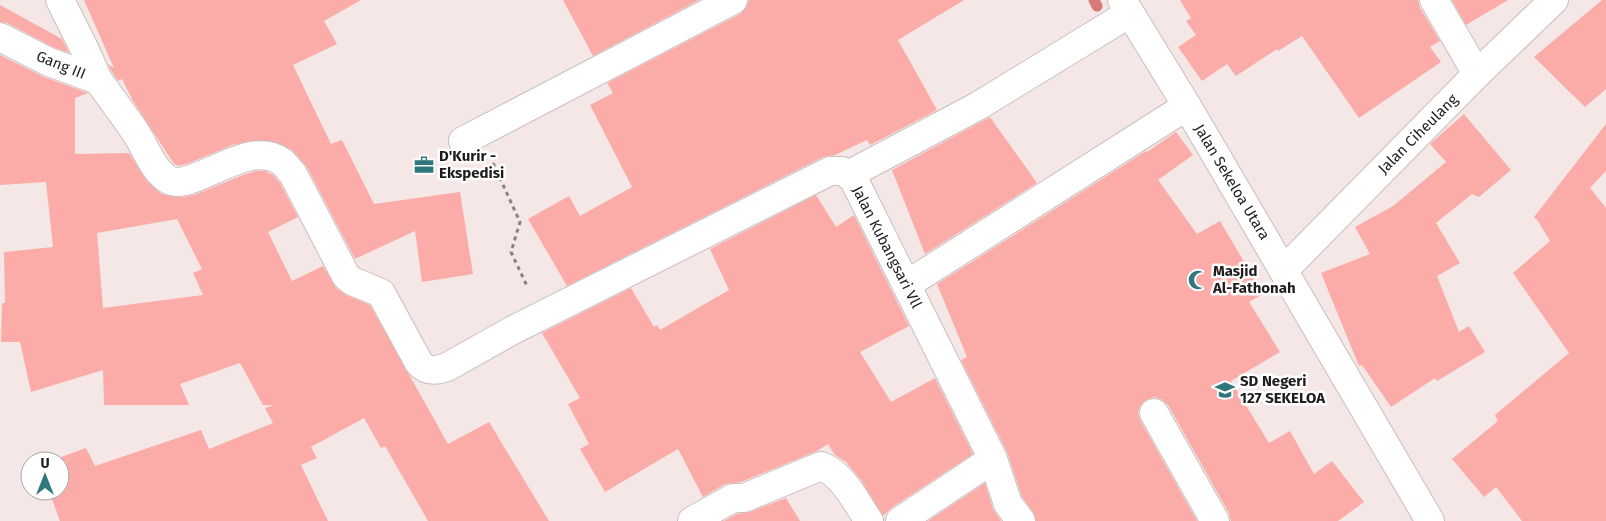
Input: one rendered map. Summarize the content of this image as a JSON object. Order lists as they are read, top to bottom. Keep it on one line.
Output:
{"streets":{"street":["Gang III","Jalan Ciheulang","Jalan Sekeloa Utara","Jalan Kubangsari Vll"]},"crossings":[["Gang III","Jalan Kubangsari Vll"],["Jalan Ciheulang","Jalan Sekeloa Utara"]],"places":{"office":["D'Kurir - Ekspedisi"],"mosque":["Masjid Al-Fathonah"],"school or university":["SD Negeri 127 SEKELOA"]},"north":"top"}
